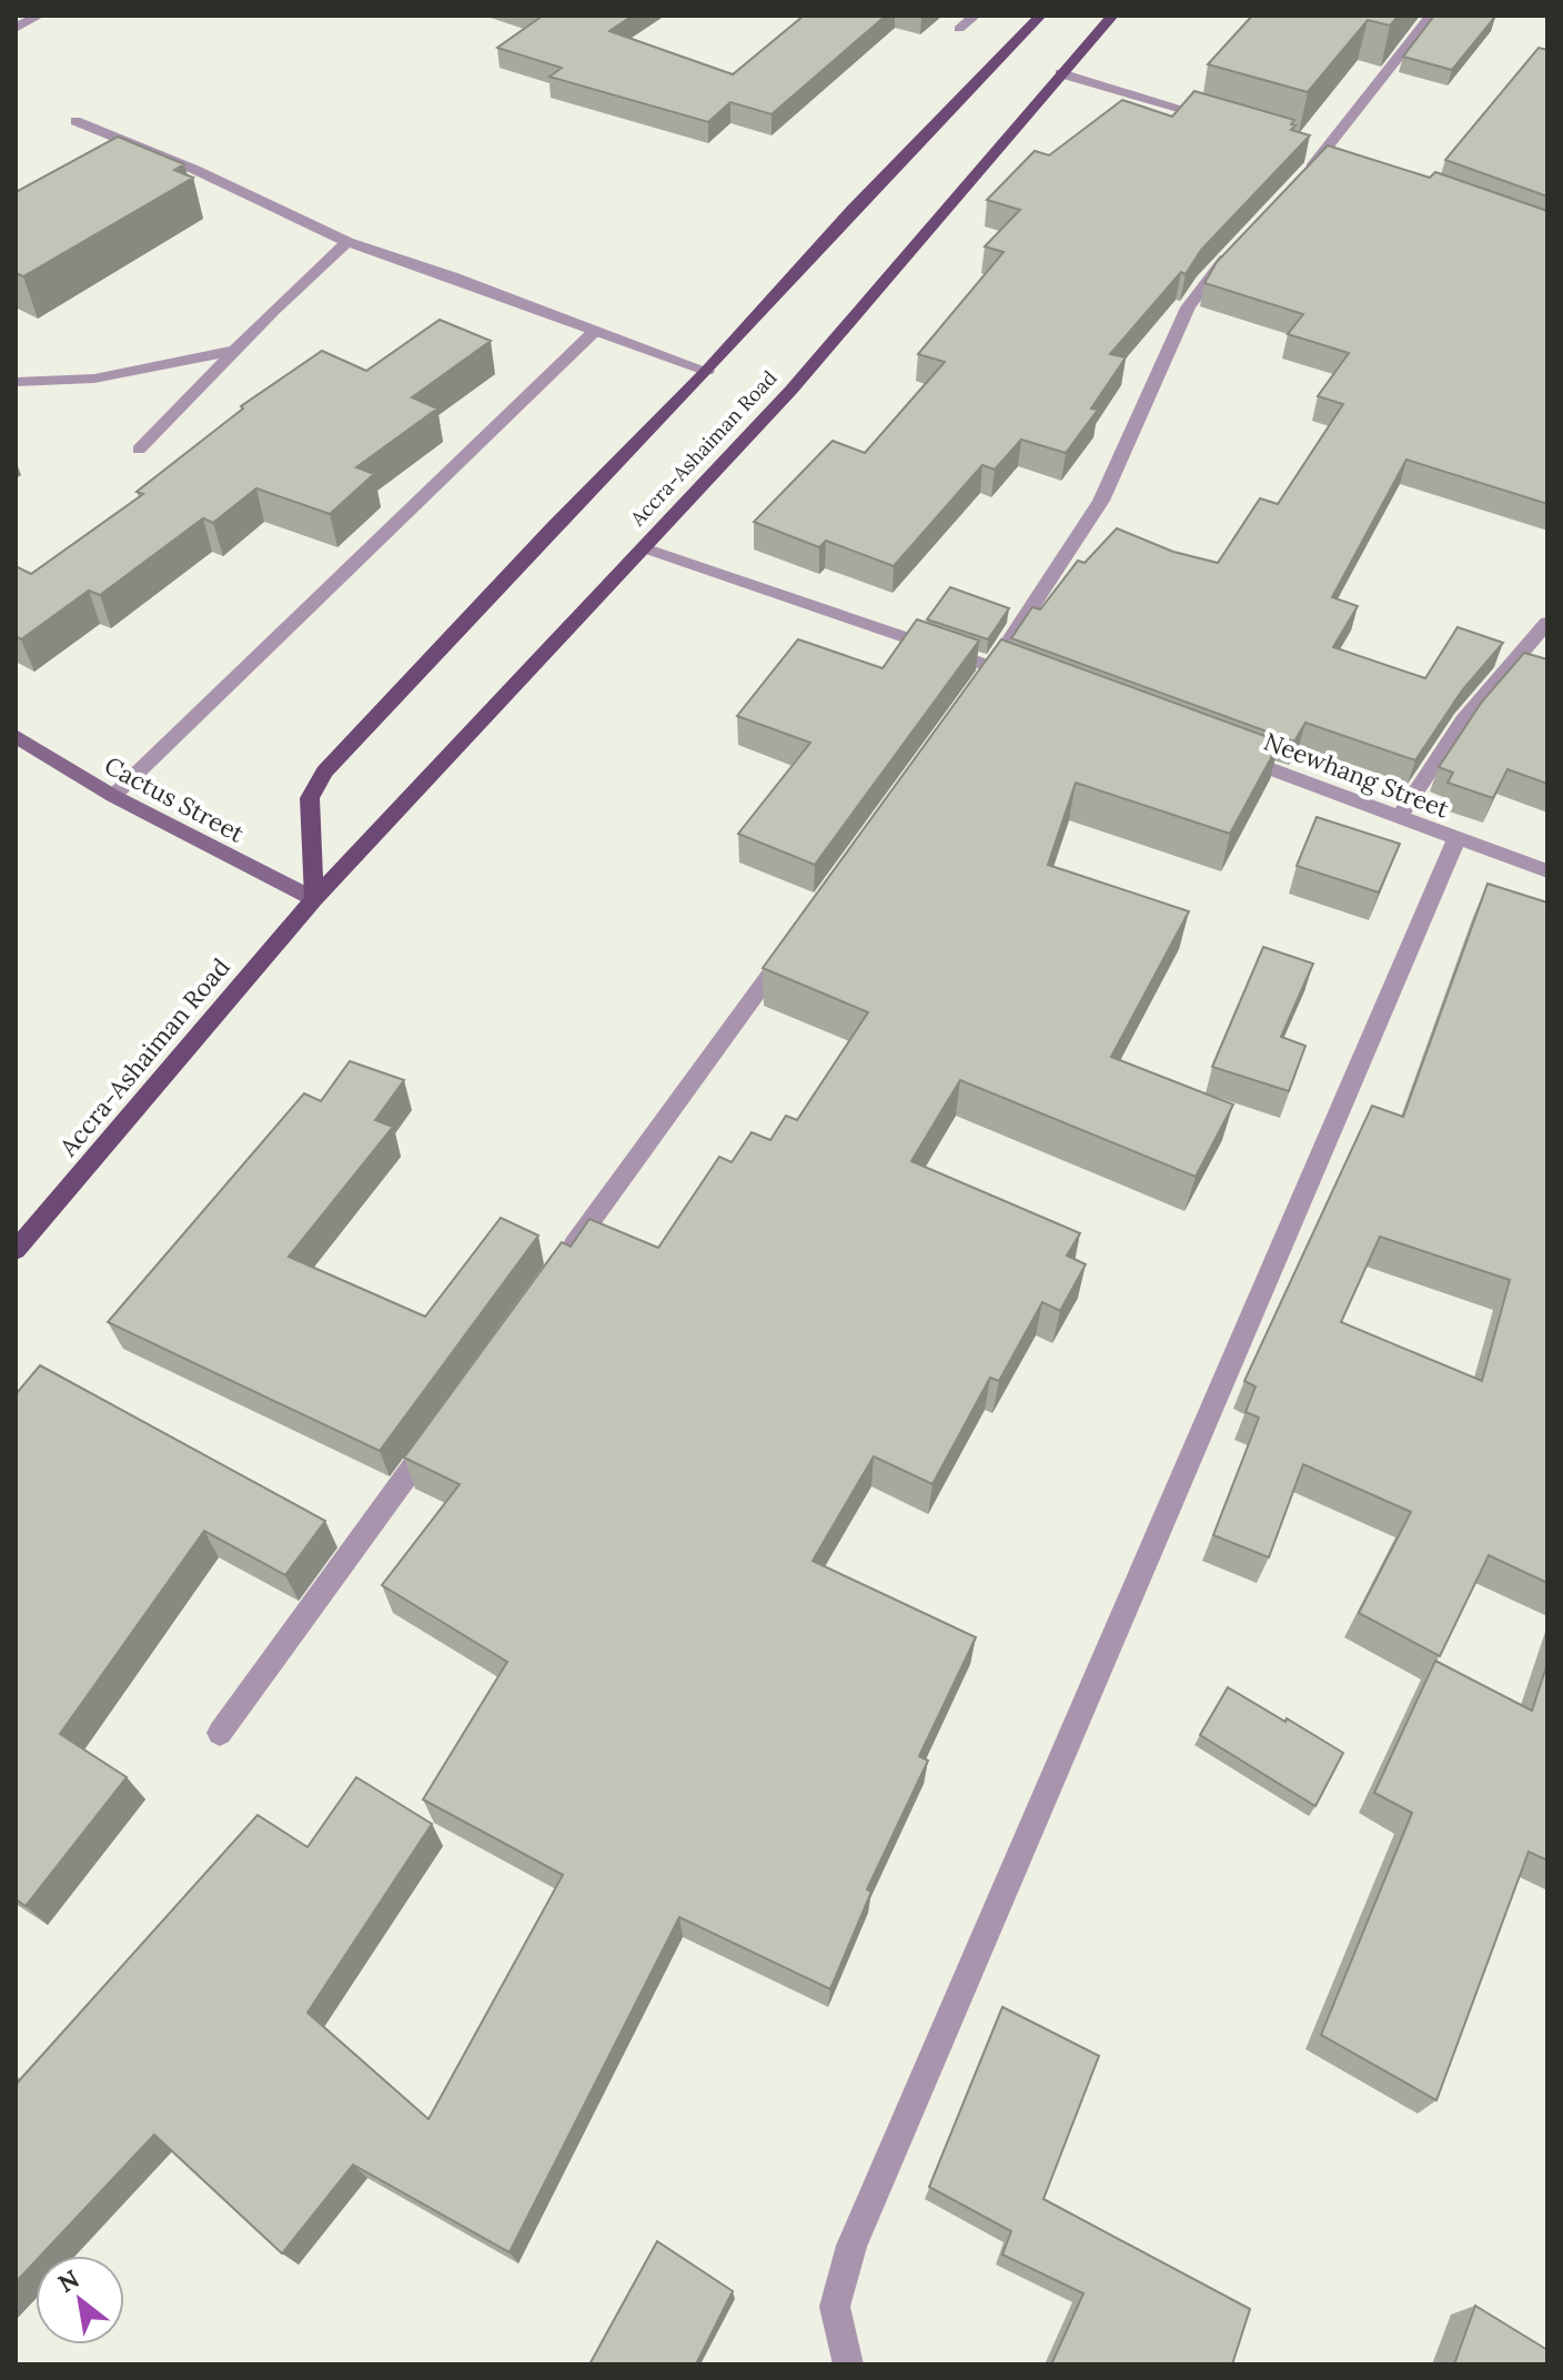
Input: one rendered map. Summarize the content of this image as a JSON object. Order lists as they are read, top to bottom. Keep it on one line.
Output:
{"streets":{"main road":["Accra-Ashaiman Road"],"street":["Neewhang Street","Cactus Street"]},"crossings":[["Accra-Ashaiman Road","Cactus Street"]],"north":"top left"}
